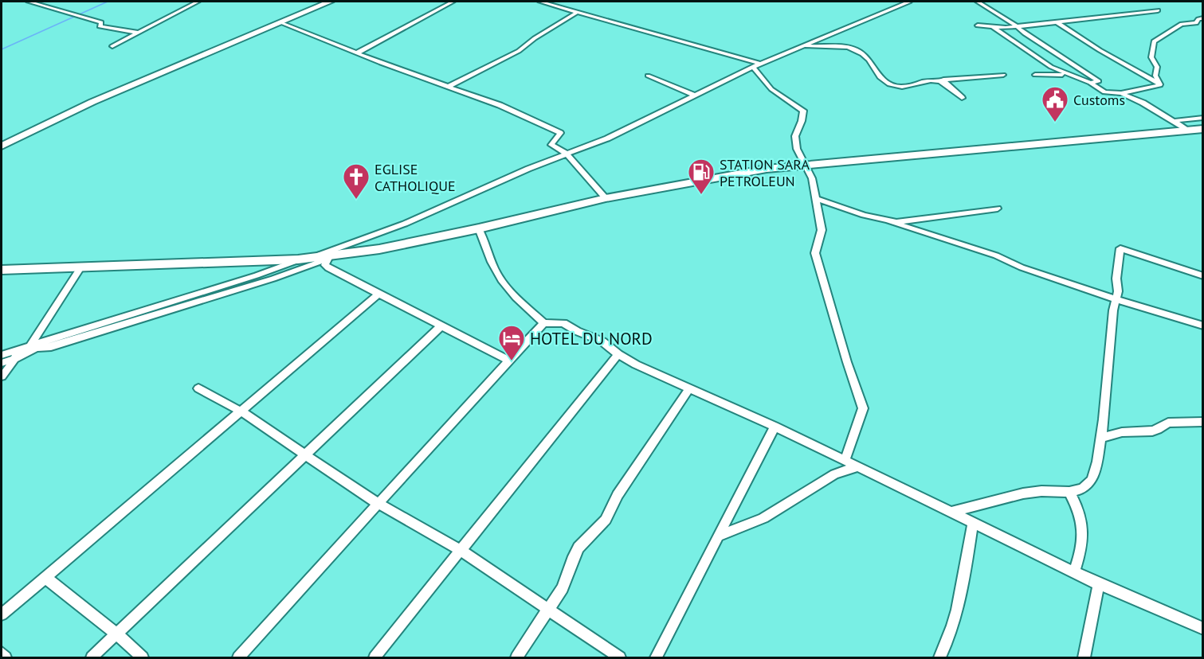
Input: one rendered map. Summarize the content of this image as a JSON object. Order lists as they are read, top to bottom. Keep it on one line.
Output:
{"places":{"public building":["Customs"],"fuel station":["STATION SARA PETROLEUN"],"church":["EGLISE CATHOLIQUE"],"hotel":["HOTEL DU NORD"]}}
